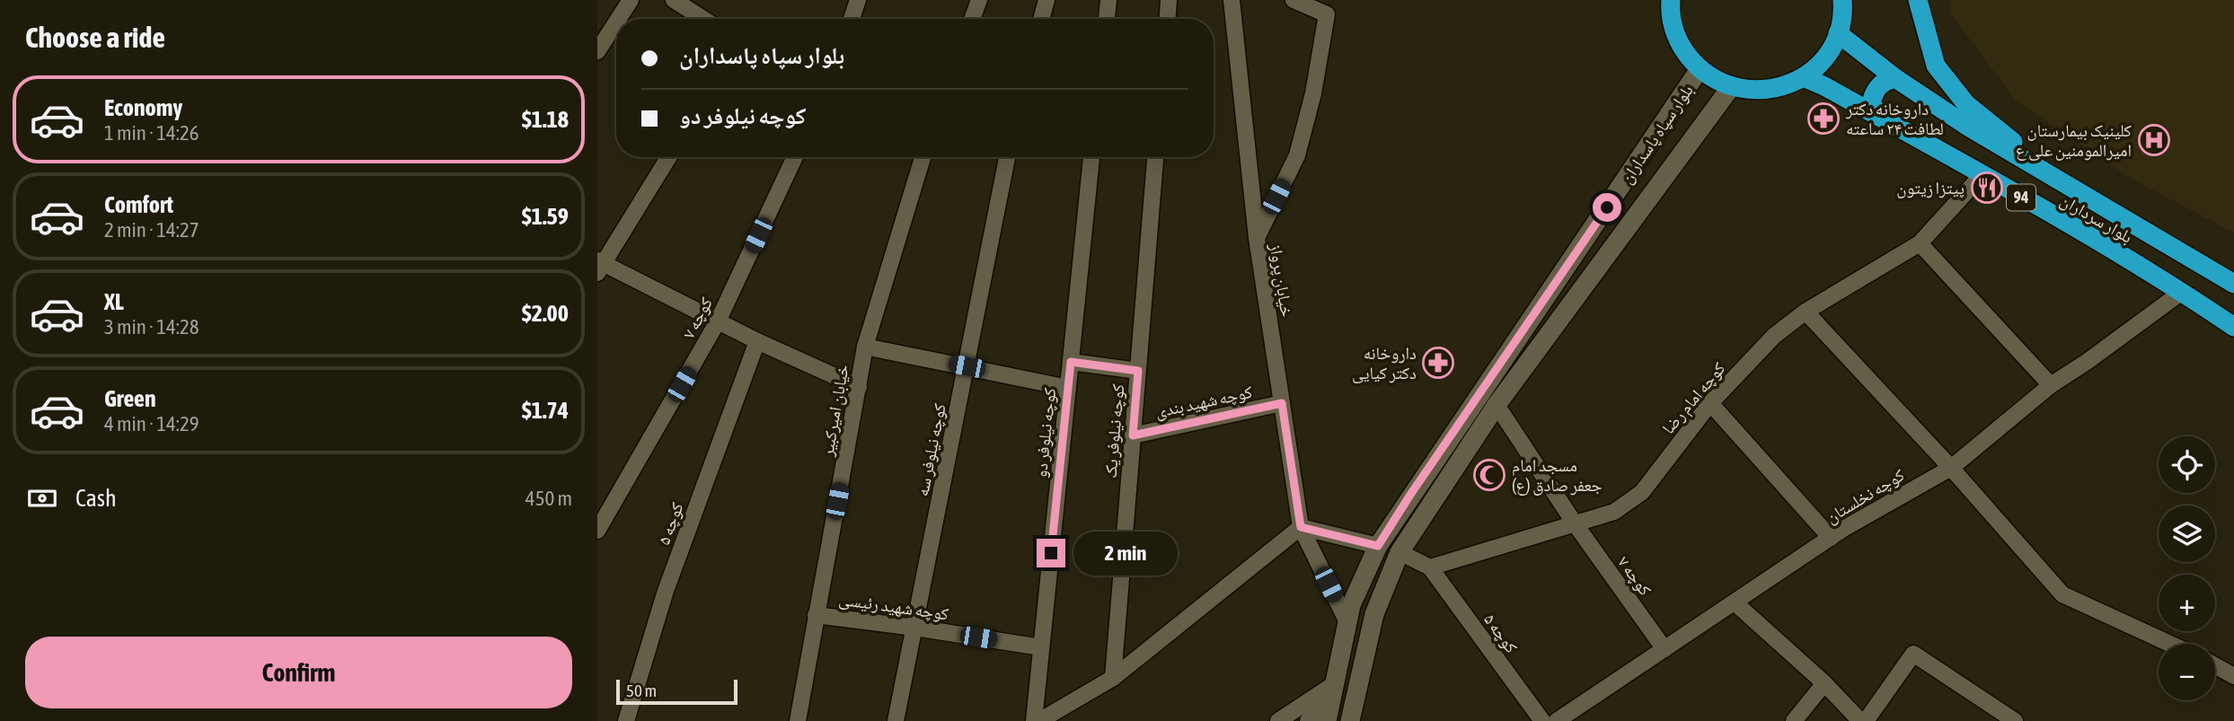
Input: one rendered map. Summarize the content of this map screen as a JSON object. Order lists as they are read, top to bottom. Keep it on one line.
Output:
{"streets":{"highway":["94","بلوار سرداران"],"main road":["بلوار سپاه پاسداران"],"street":["خیابان پرواز","کوچه ۷","کوچه امام رضا","کوچه شهید بندی","خیابان امیرکبیر","کوچه نیلوفر یک","کوچه نیلوفر دو","کوچه نیلوفر سه","کوچه نخلستان","کوچه ۵","کوچه شهید رئیسی"]},"crossings":[["بلوار سپاه پاسداران","خیابان پرواز"],["بلوار سپاه پاسداران","کوچه ۷"],["بلوار سرداران","کوچه امام رضا"],["بلوار سرداران","کوچه نخلستان"],["خیابان پرواز","کوچه شهید بندی"],["کوچه ۷","کوچه امام رضا"],["کوچه ۷","کوچه نخلستان"],["کوچه امام رضا","کوچه ۵"],["کوچه شهید بندی","کوچه نیلوفر یک"],["خیابان امیرکبیر","کوچه شهید رئیسی"],["کوچه نیلوفر دو","کوچه شهید رئیسی"],["کوچه نیلوفر سه","کوچه شهید رئیسی"]],"places":{"pharmacy":["داروخانه دکتر لطافت ۲۴ ساعته","داروخانه دکتر کیایی"],"hospital":["کلینیک بیمارستان امیرالمومنین علی ع"],"restaurant":["پیتزا زیتون"],"mosque":["مسجد امام جعفر صادق (ع)"]},"scale_bar":"50 m","page":{"heading":"Choose a ride","banner":["بلوار سپاه پاسداران","کوچه نیلوفر دو"],"list":[{"name":"Economy","note":"1 min · 14:26","value":"$1.18"},{"name":"Comfort","note":"2 min · 14:27","value":"$1.59"},{"name":"XL","note":"3 min · 14:28","value":"$2.00"},{"name":"Green","note":"4 min · 14:29","value":"$1.74"}],"map_buttons":["+","−"],"pay":["Cash","450 m"],"bubble":"2 min","buttons":"Confirm","scale":"50 m"}}
